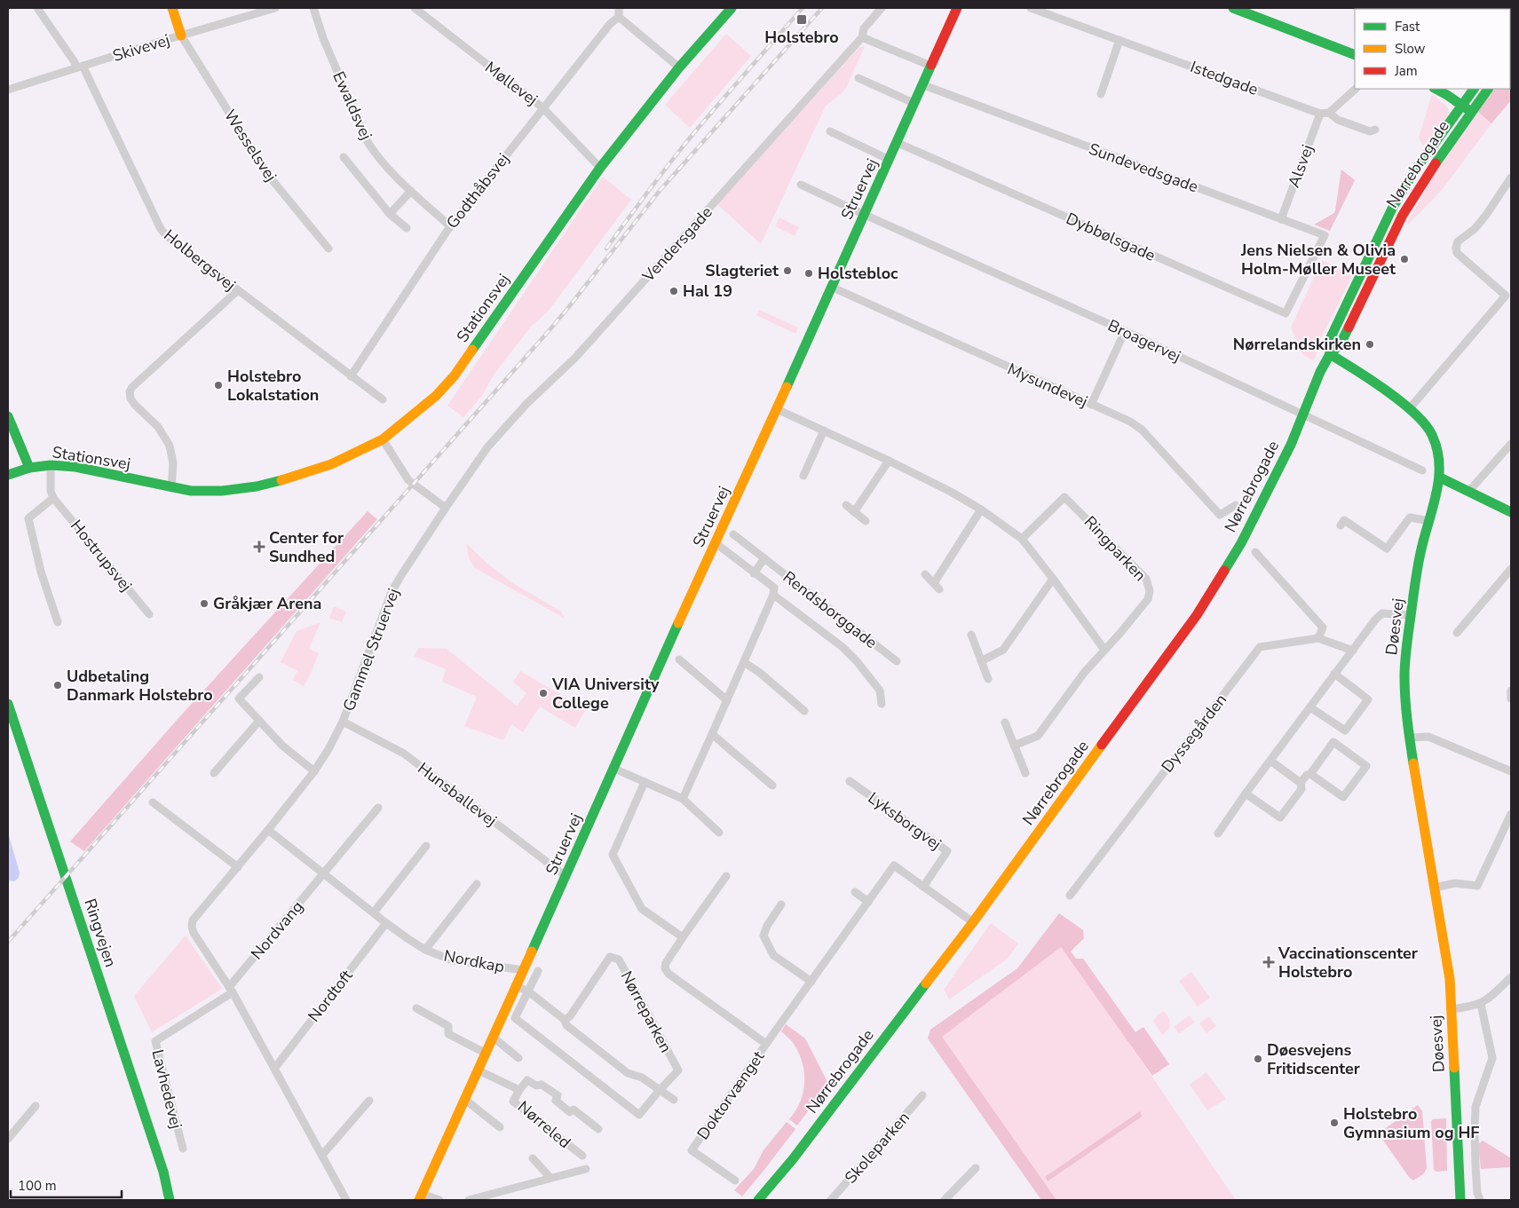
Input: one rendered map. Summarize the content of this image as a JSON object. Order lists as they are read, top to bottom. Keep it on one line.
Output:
{"streets":{"street":["Skivevej","Istedgade","Møllevej","Ewaldsvej","Wesselsvej","Nørrebrogade","Alsvej","Sundevedsgade","Struervej","Godthåbsvej","Dybbølsgade","Vendersgade","Holbergsvej","Stationsvej","Broagervej","Mysundevej","Ringparken","Hostrupsvej","Rendsborggade","Døesvej","Gammel Struervej","Dyssegården","Hunsballevej","Lyksborgvej","Nordvang","Ringvejen","Nordkap","Nordtoft","Nørreparken","Lavhedevej","Doktorvænget","Nørreled","Skoleparken"]},"crossings":[["Skivevej","Wesselsvej"],["Skivevej","Holbergsvej"],["Istedgade","Alsvej"],["Møllevej","Godthåbsvej"],["Møllevej","Stationsvej"],["Ewaldsvej","Godthåbsvej"],["Nørrebrogade","Broagervej"],["Nørrebrogade","Døesvej"],["Alsvej","Sundevedsgade"],["Sundevedsgade","Struervej"],["Sundevedsgade","Dybbølsgade"],["Struervej","Dybbølsgade"],["Struervej","Broagervej"],["Struervej","Mysundevej"],["Struervej","Rendsborggade"],["Struervej","Hunsballevej"],["Struervej","Nordkap"],["Struervej","Nørreled"],["Godthåbsvej","Holbergsvej"],["Vendersgade","Gammel Struervej"],["Gammel Struervej","Hunsballevej"],["Gammel Struervej","Nordvang"],["Gammel Struervej","Nordkap"],["Gammel Struervej","Lavhedevej"],["Nordvang","Nordkap"],["Nordvang","Lavhedevej"],["Nordkap","Nordtoft"]],"places":{"transit":["Holstebro"],"other":["Jens Nielsen & Olivia Holm-Møller Museet","Slagteriet","Holstebloc","Hal 19","Nørrelandskirken","Holstebro Lokalstation","Gråkjær Arena","Udbetaling Danmark Holstebro","VIA University College","Døesvejens Fritidscenter","Holstebro Gymnasium og HF"],"health":["Center for Sundhed","Vaccinationscenter Holstebro"]},"legend":["Fast","Slow","Jam"],"scale_bar":"100 m"}
